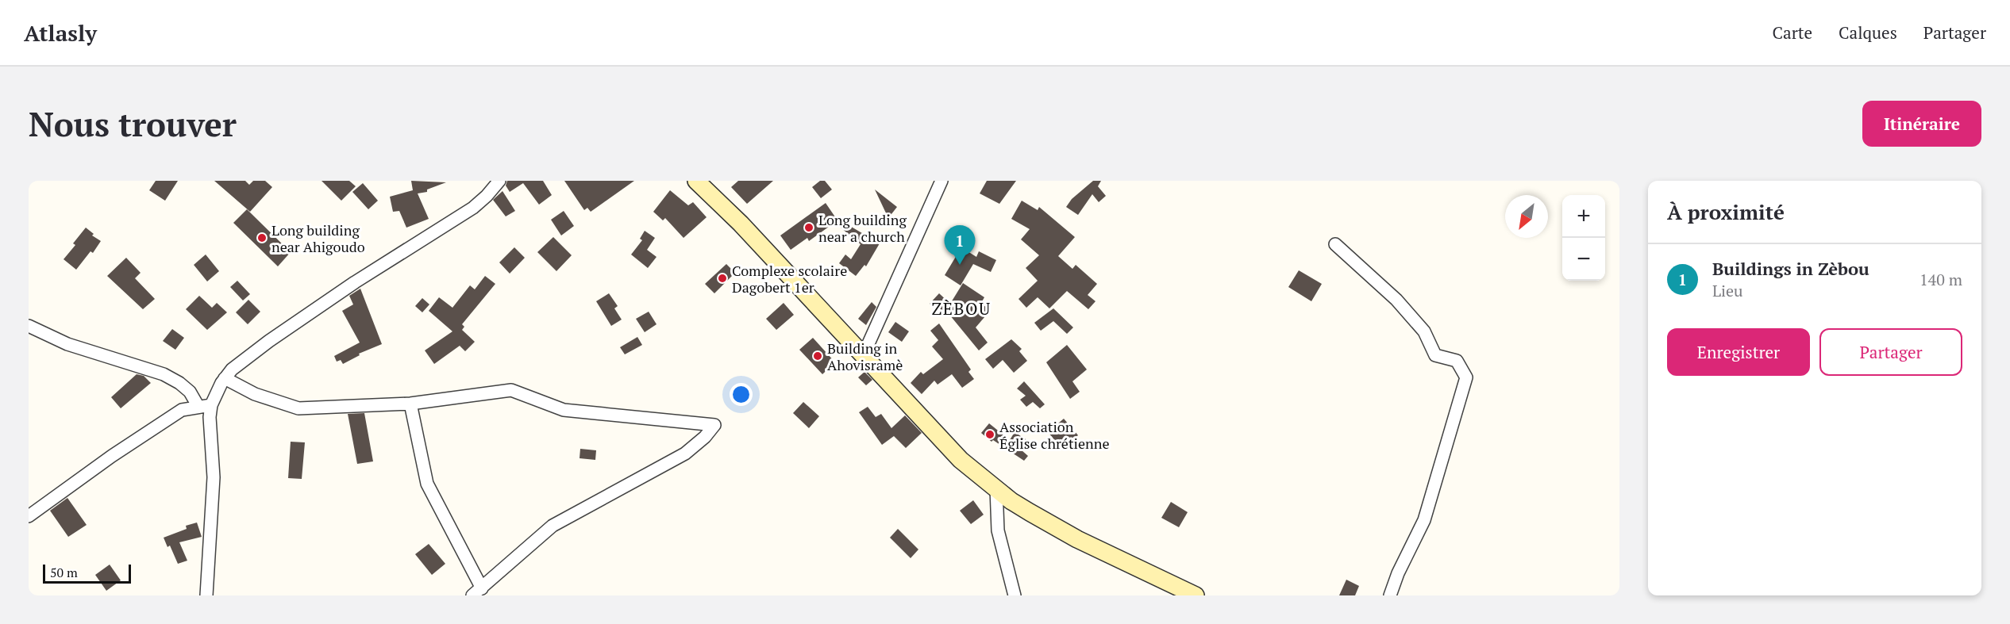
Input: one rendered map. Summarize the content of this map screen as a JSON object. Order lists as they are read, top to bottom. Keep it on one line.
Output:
{"districts":["ZÈBOU"],"places":["Long building near a church","Long building near Ahigoudo","Complexe scolaire Dagobert 1er","Building in Ahovisramè","Association Église chrétienne"],"scale_bar":"50 m","north":"bottom left","page":{"header":"Atlasly","nav":["Carte","Calques","Partager"],"buttons":["Itinéraire",["Enregistrer","Partager"]],"title":"Nous trouver","heading":"À proximité","map_buttons":["+","−"],"pins":"1","list":[{"mark":"1","name":"Buildings in Zèbou","note":"Lieu","value":"140 m"}],"scale":"50 m"}}
